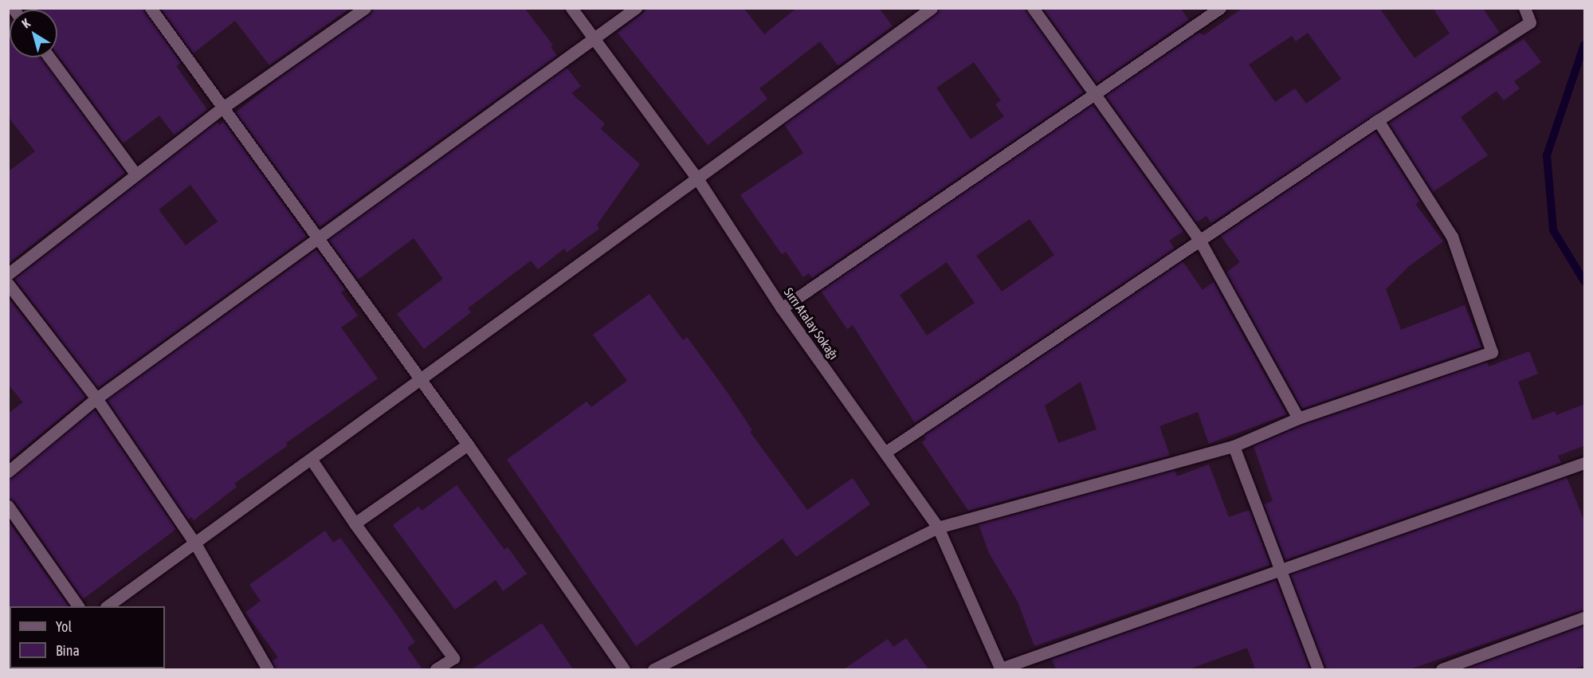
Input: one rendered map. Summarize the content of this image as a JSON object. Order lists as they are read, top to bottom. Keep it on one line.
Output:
{"streets":{"street":["Sırrı Atalay Sokağı"]},"legend":["Yol","Bina"],"north":"top left"}
